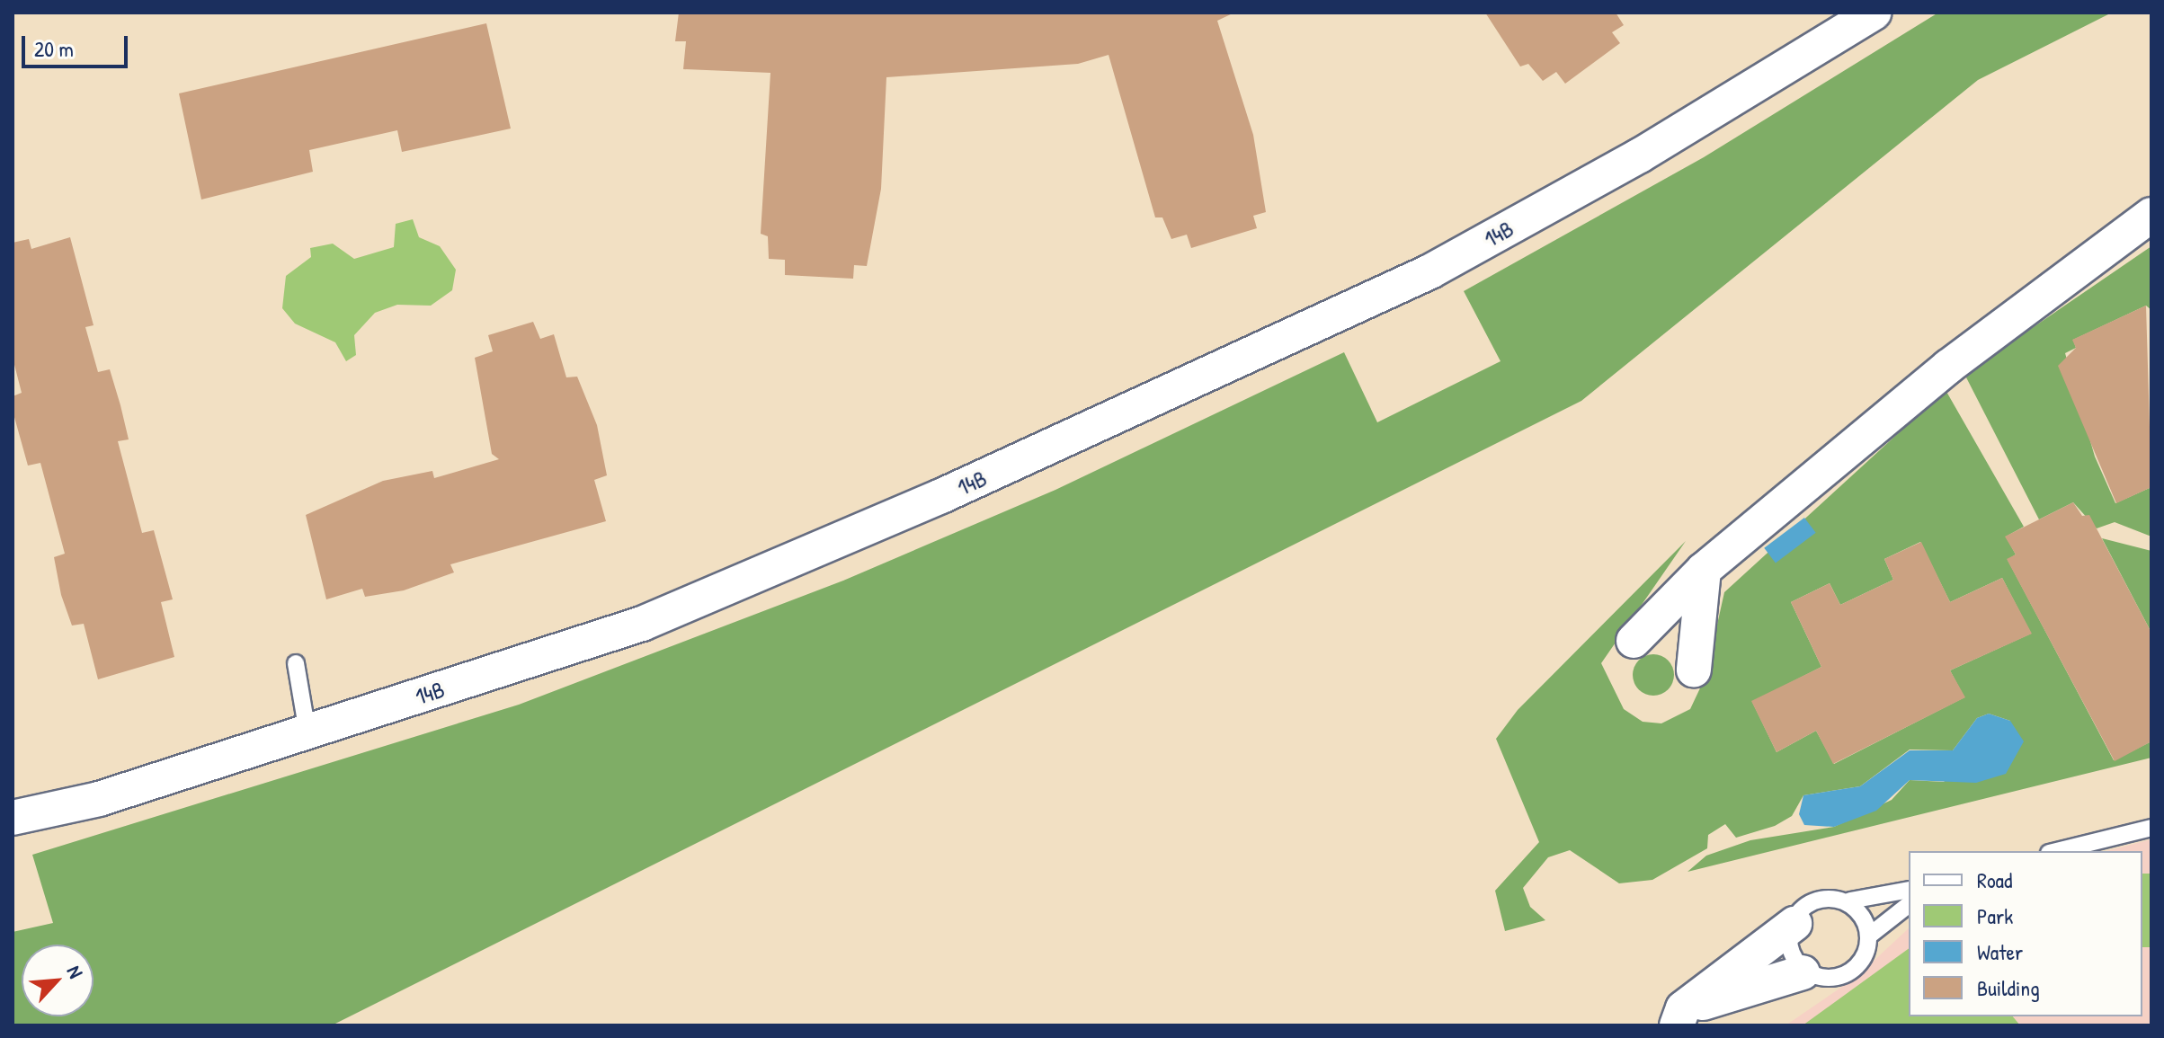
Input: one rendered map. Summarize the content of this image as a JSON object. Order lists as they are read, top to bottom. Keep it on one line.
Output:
{"streets":{"street":["14B"]},"legend":["Road","Park","Water","Building"],"scale_bar":"20 m","north":"top right"}
